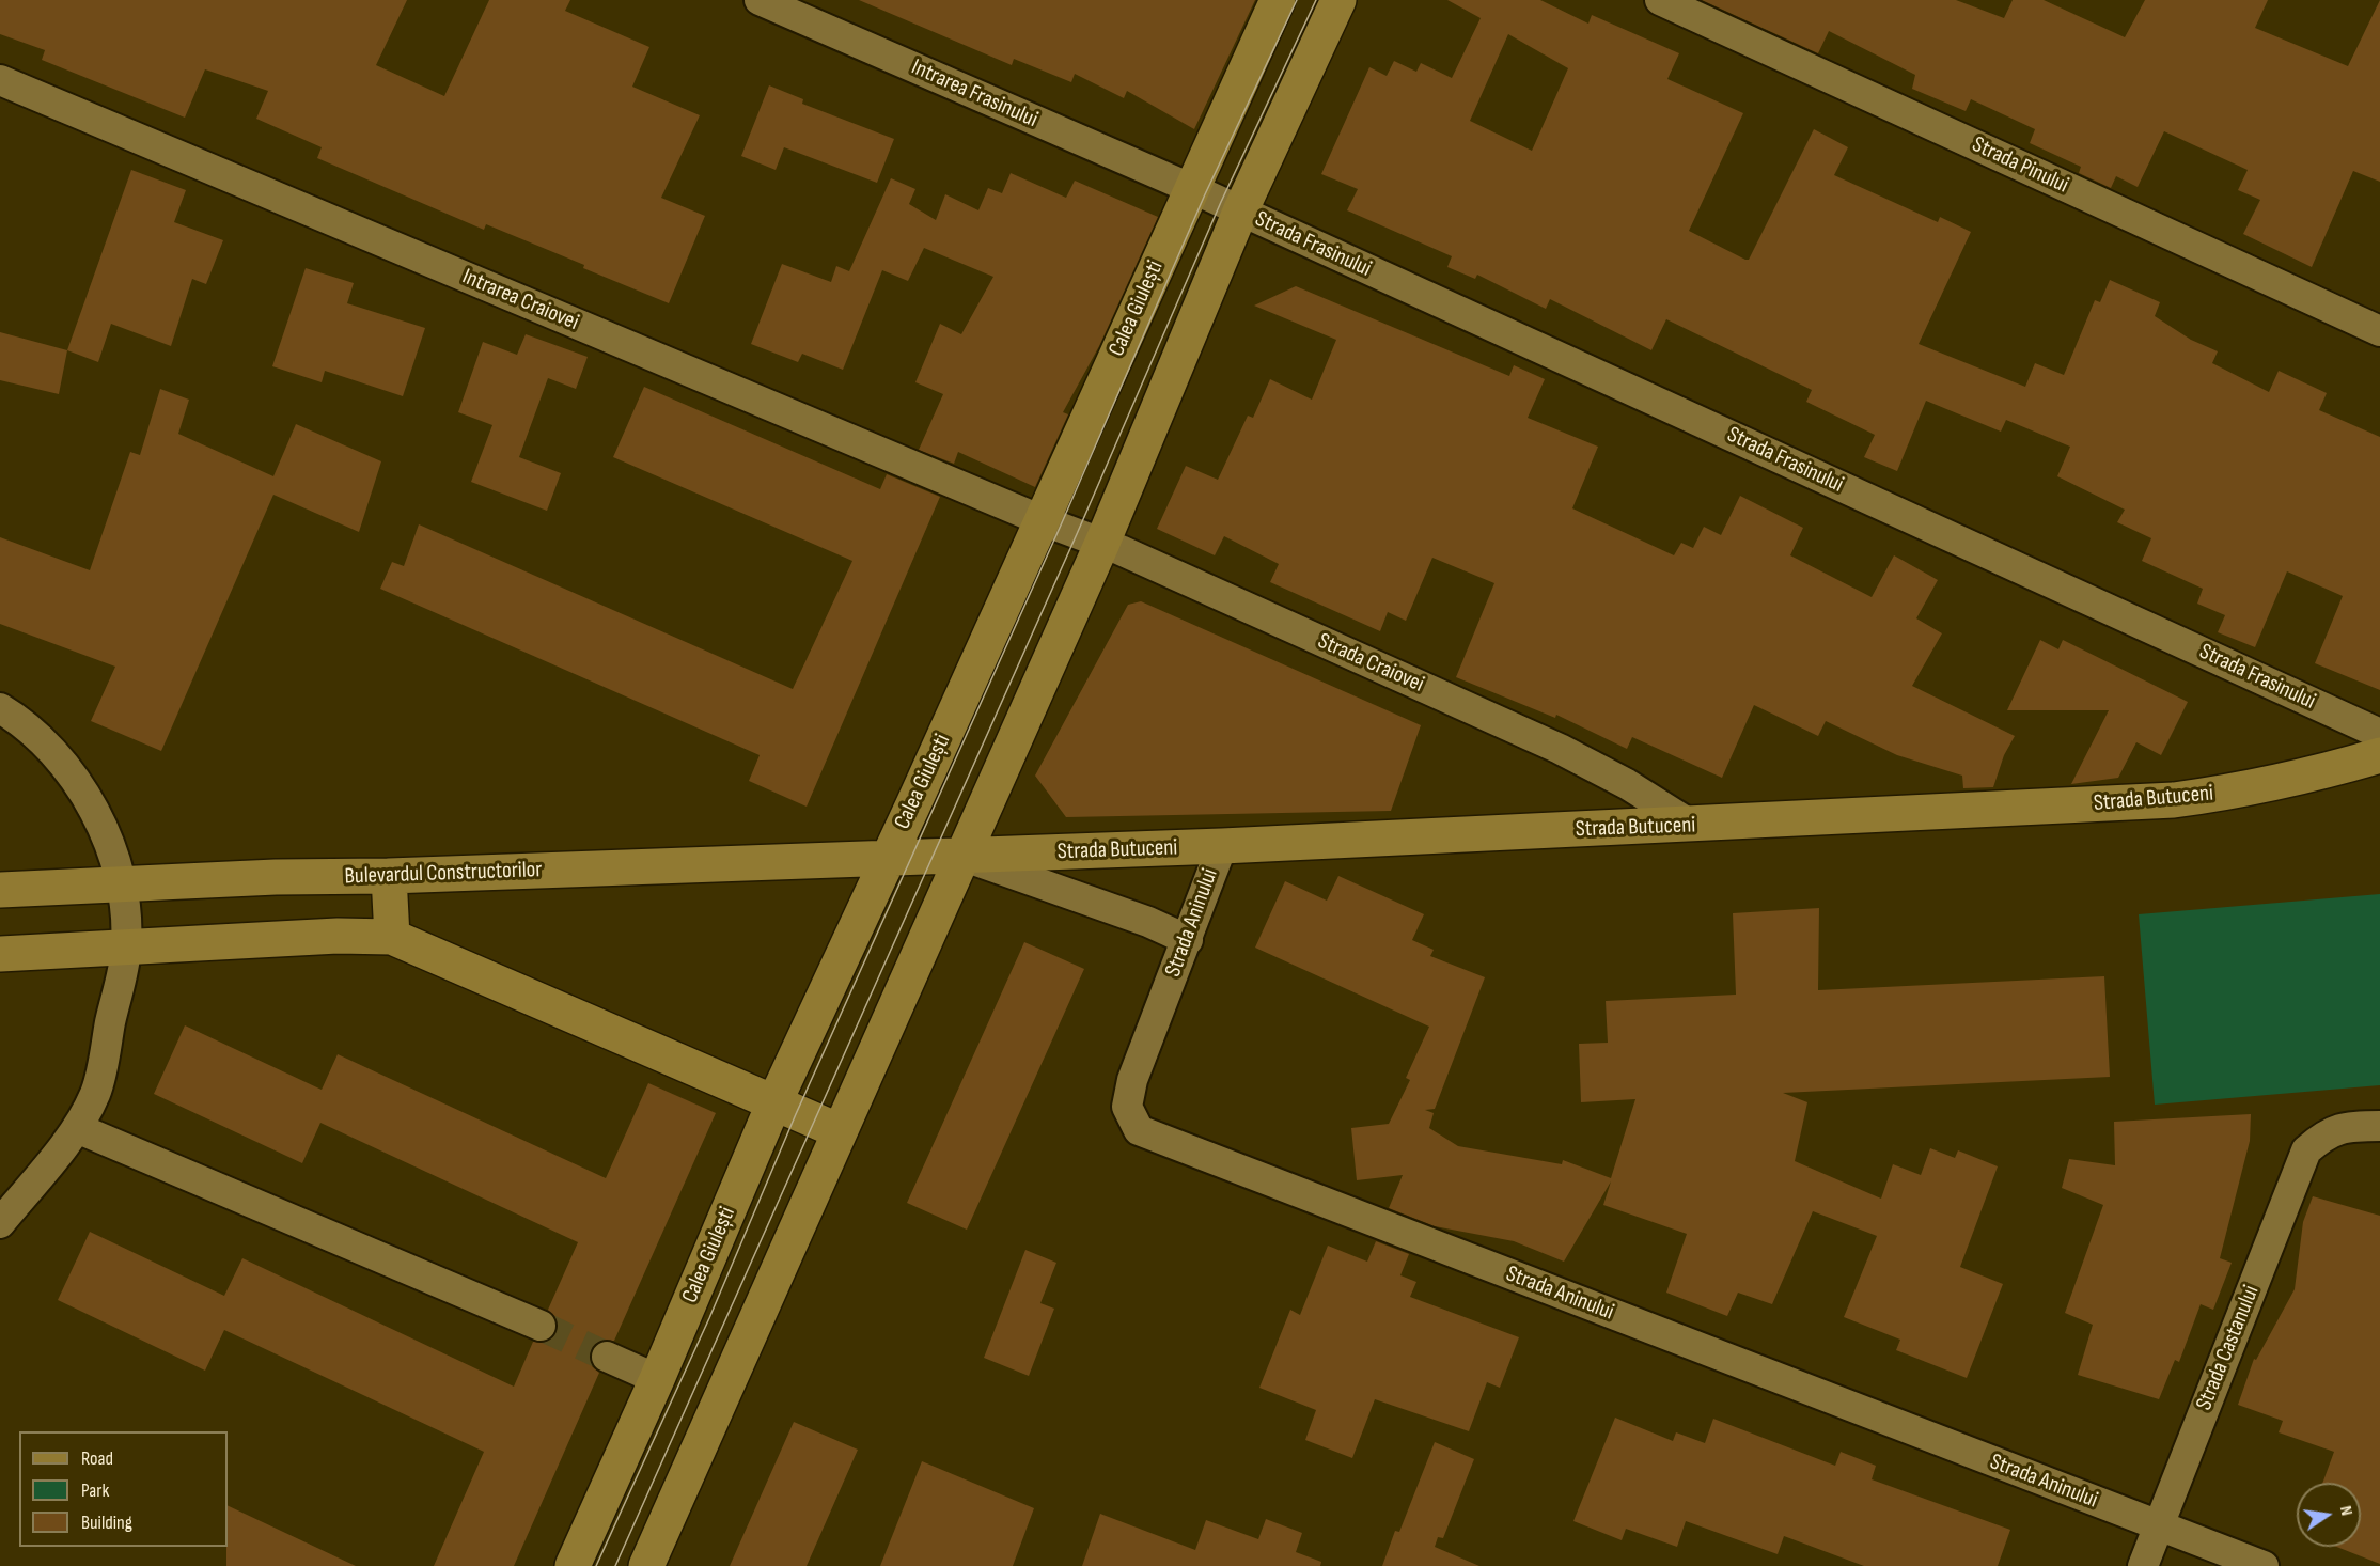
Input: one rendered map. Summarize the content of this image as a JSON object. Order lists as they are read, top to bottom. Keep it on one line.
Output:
{"streets":{"main road":["Calea Giulești","Strada Butuceni","Bulevardul Constructorilor"],"street":["Intrarea Frasinului","Strada Pinului","Strada Frasinului","Intrarea Craiovei","Strada Craiovei","Strada Aninului","Strada Castanului"]},"crossings":[["Intrarea Frasinului","Strada Frasinului"],["Intrarea Frasinului","Calea Giulești"],["Strada Frasinului","Calea Giulești"],["Intrarea Craiovei","Calea Giulești"],["Intrarea Craiovei","Strada Craiovei"],["Calea Giulești","Strada Craiovei"],["Calea Giulești","Strada Butuceni"],["Calea Giulești","Bulevardul Constructorilor"],["Strada Craiovei","Strada Butuceni"],["Strada Butuceni","Bulevardul Constructorilor"],["Strada Butuceni","Strada Aninului"],["Strada Aninului","Strada Castanului"]],"legend":["Road","Park","Building"],"north":"right"}
